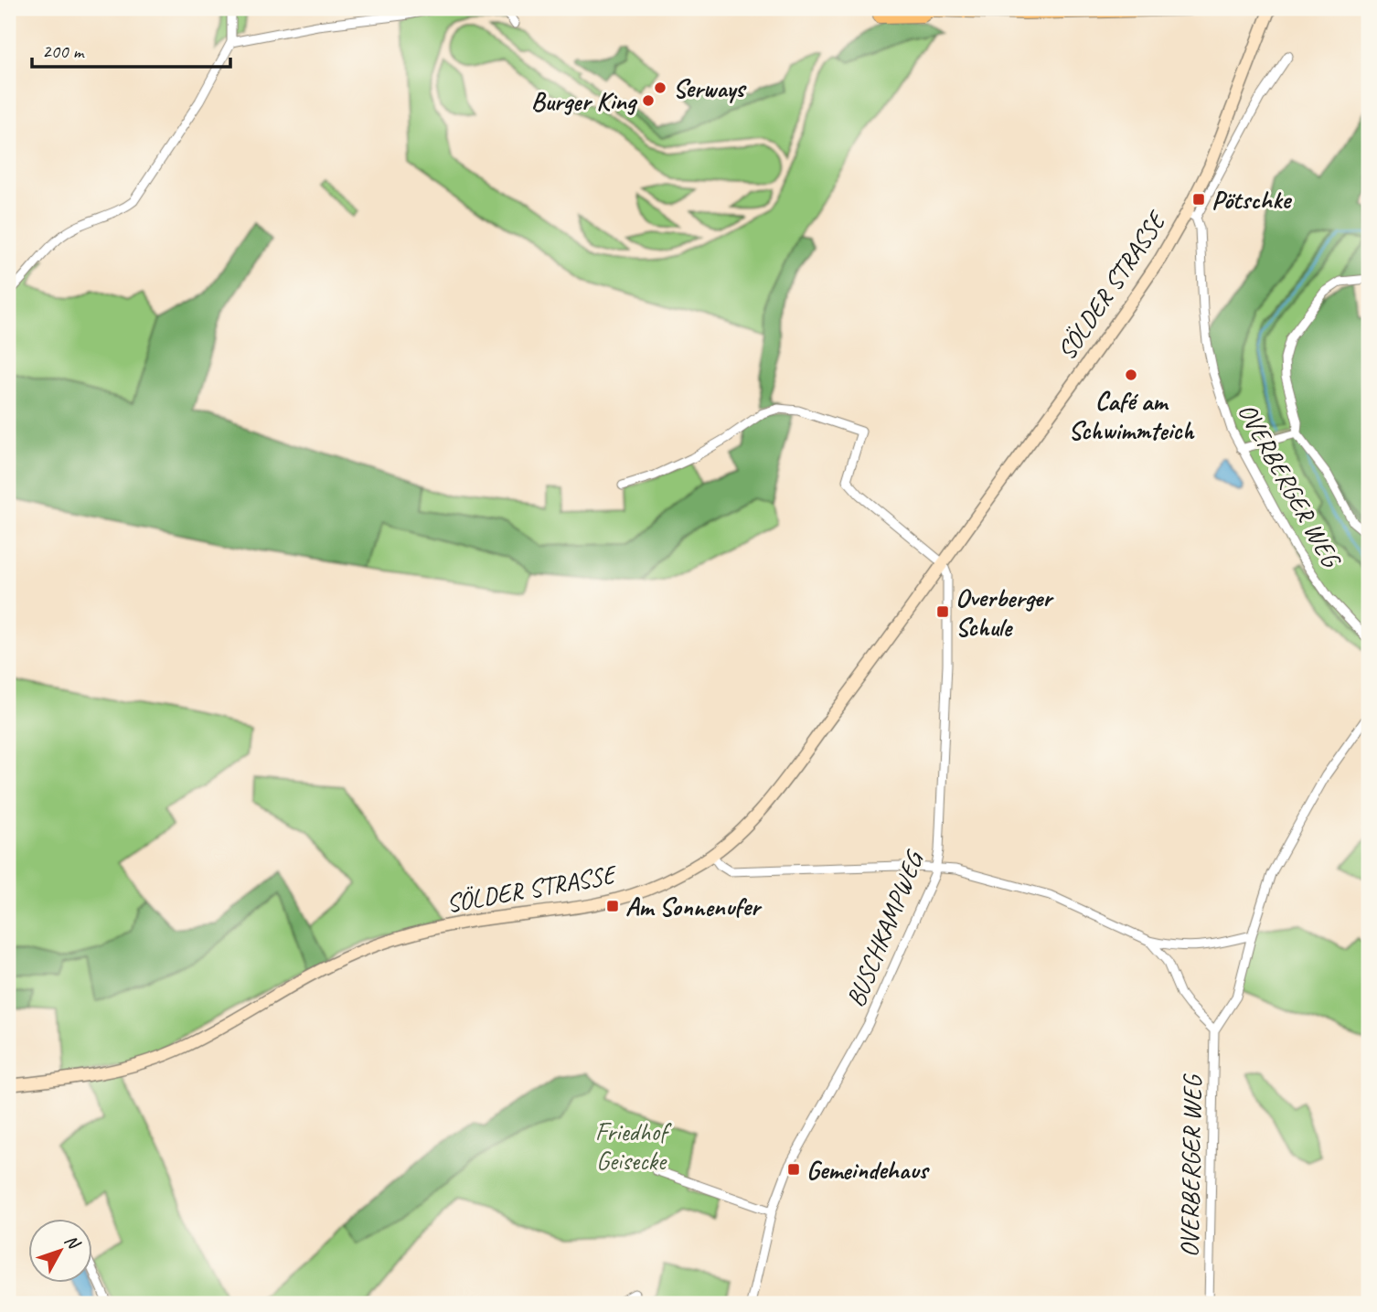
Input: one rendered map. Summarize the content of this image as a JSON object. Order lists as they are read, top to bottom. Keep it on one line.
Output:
{"streets":{"main road":["SÖLDER STRASSE"],"street":["OVERBERGER WEG","BUSCHKAMPWEG"]},"crossings":[["SÖLDER STRASSE","OVERBERGER WEG"],["SÖLDER STRASSE","BUSCHKAMPWEG"]],"parks":["Friedhof Geisecke"],"places":{"other":["Serways","Burger King","Café am Schwimmteich"],"transit":["Pötschke","Overberger Schule","Am Sonnenufer","Gemeindehaus"]},"scale_bar":"200 m","north":"top right"}
